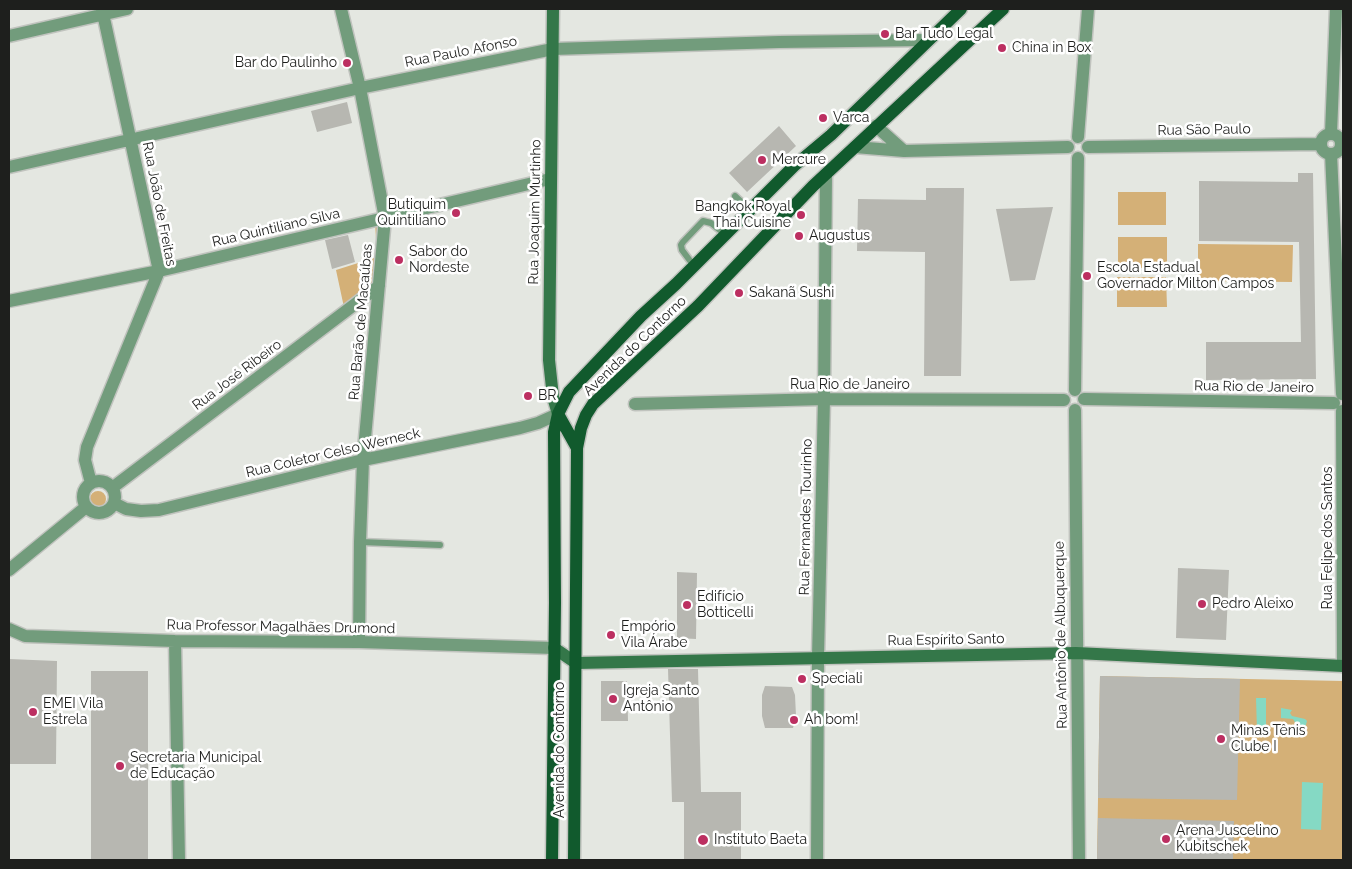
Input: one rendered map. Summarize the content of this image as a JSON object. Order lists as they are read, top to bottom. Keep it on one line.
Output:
{"streets":{"main road":["Avenida do Contorno"],"street":["Rua Paulo Afonso","Rua São Paulo","Rua João de Freitas","Rua Joaquim Murtinho","Rua Quintiliano Silva","Rua Barão de Macaúbas","Rua José Ribeiro","Rua Rio de Janeiro","Rua Coletor Celso Werneck","Rua Fernandes Tourinho","Rua Felipe dos Santos","Rua Professor Magalhães Drumond","Rua Antônio de Albuquerque","Rua Espírito Santo"]},"crossings":[["Rua Paulo Afonso","Rua João de Freitas"],["Rua Paulo Afonso","Rua Joaquim Murtinho"],["Rua Paulo Afonso","Rua Barão de Macaúbas"],["Rua Paulo Afonso","Avenida do Contorno"],["Rua São Paulo","Rua Felipe dos Santos"],["Rua João de Freitas","Rua Quintiliano Silva"],["Rua João de Freitas","Rua José Ribeiro"],["Rua João de Freitas","Rua Coletor Celso Werneck"],["Rua Joaquim Murtinho","Rua Quintiliano Silva"],["Rua Joaquim Murtinho","Avenida do Contorno"],["Rua Joaquim Murtinho","Rua Coletor Celso Werneck"],["Rua Quintiliano Silva","Rua Barão de Macaúbas"],["Rua Barão de Macaúbas","Rua José Ribeiro"],["Rua Barão de Macaúbas","Rua Coletor Celso Werneck"],["Rua Barão de Macaúbas","Rua Professor Magalhães Drumond"],["Avenida do Contorno","Rua Coletor Celso Werneck"],["Avenida do Contorno","Rua Fernandes Tourinho"],["Avenida do Contorno","Rua Professor Magalhães Drumond"],["Avenida do Contorno","Rua Espírito Santo"],["Rua José Ribeiro","Rua Coletor Celso Werneck"],["Rua Rio de Janeiro","Rua Fernandes Tourinho"],["Rua Rio de Janeiro","Rua Felipe dos Santos"],["Rua Rio de Janeiro","Rua Antônio de Albuquerque"],["Rua Fernandes Tourinho","Rua Espírito Santo"],["Rua Felipe dos Santos","Rua Espírito Santo"],["Rua Antônio de Albuquerque","Rua Espírito Santo"]],"places":["Bar Tudo Legal","China in Box","Bar do Paulinho","Varca","Mercure","Butiquim Quintiliano","Bangkok Royal Thai Cuisine","Augustus","Sabor do Nordeste","Escola Estadual Governador Milton Campos","Sakanã Sushi","BR","Pedro Aleixo","Edifício Botticelli","Empório Vila Árabe","Speciali","Igreja Santo Antônio","EMEI Vila Estrela","Ah bom!","Minas Tênis Clube I","Secretaria Municipal de Educação","Arena Juscelino Kubitschek","Instituto Baeta"]}
